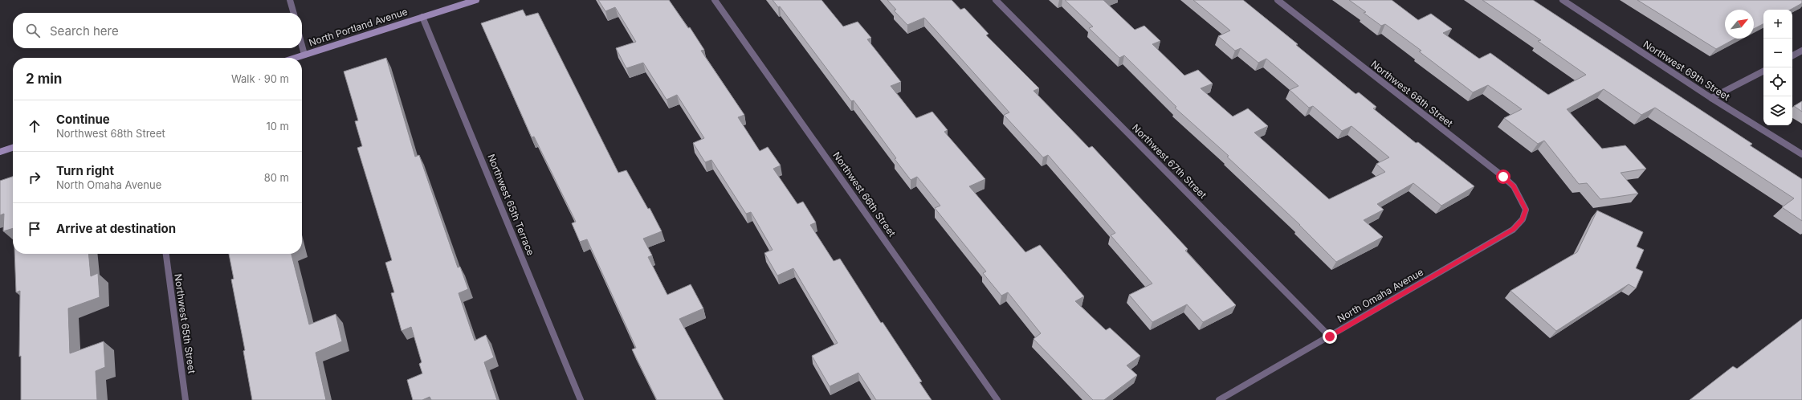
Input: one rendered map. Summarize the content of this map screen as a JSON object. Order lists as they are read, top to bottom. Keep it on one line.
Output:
{"streets":{"street":["North Portland Avenue","Northwest 69th Street","Northwest 68th Street","Northwest 67th Street","Northwest 66th Street","Northwest 65th Terrace","North Omaha Avenue","Northwest 65th Street"]},"crossings":[["North Portland Avenue","Northwest 65th Terrace"],["Northwest 68th Street","North Omaha Avenue"],["Northwest 67th Street","North Omaha Avenue"]],"north":"top right","page":{"map_buttons":["+","−"],"search":"Search here","heading":["2 min","Walk · 90 m"],"list":[["Continue","Northwest 68th Street","10 m"],["Turn right","North Omaha Avenue","80 m"],"Arrive at destination"]}}
